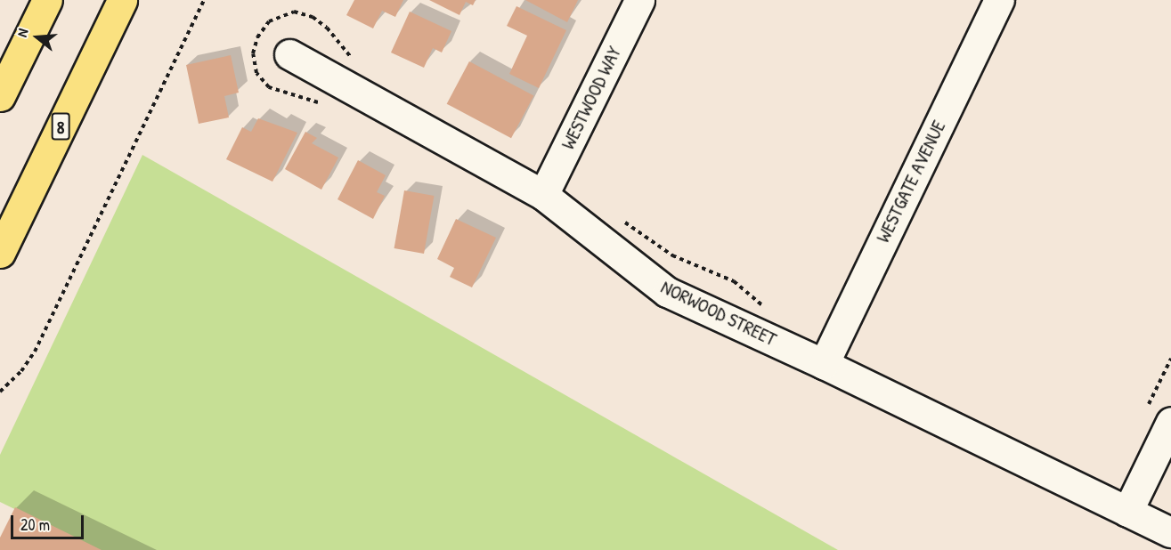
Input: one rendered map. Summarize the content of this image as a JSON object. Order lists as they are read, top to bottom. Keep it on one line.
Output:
{"streets":{"highway":["8"],"street":["WESTWOOD WAY","WESTGATE AVENUE","NORWOOD STREET"]},"crossings":[["WESTWOOD WAY","NORWOOD STREET"],["WESTGATE AVENUE","NORWOOD STREET"]],"scale_bar":"20 m","north":"left"}
